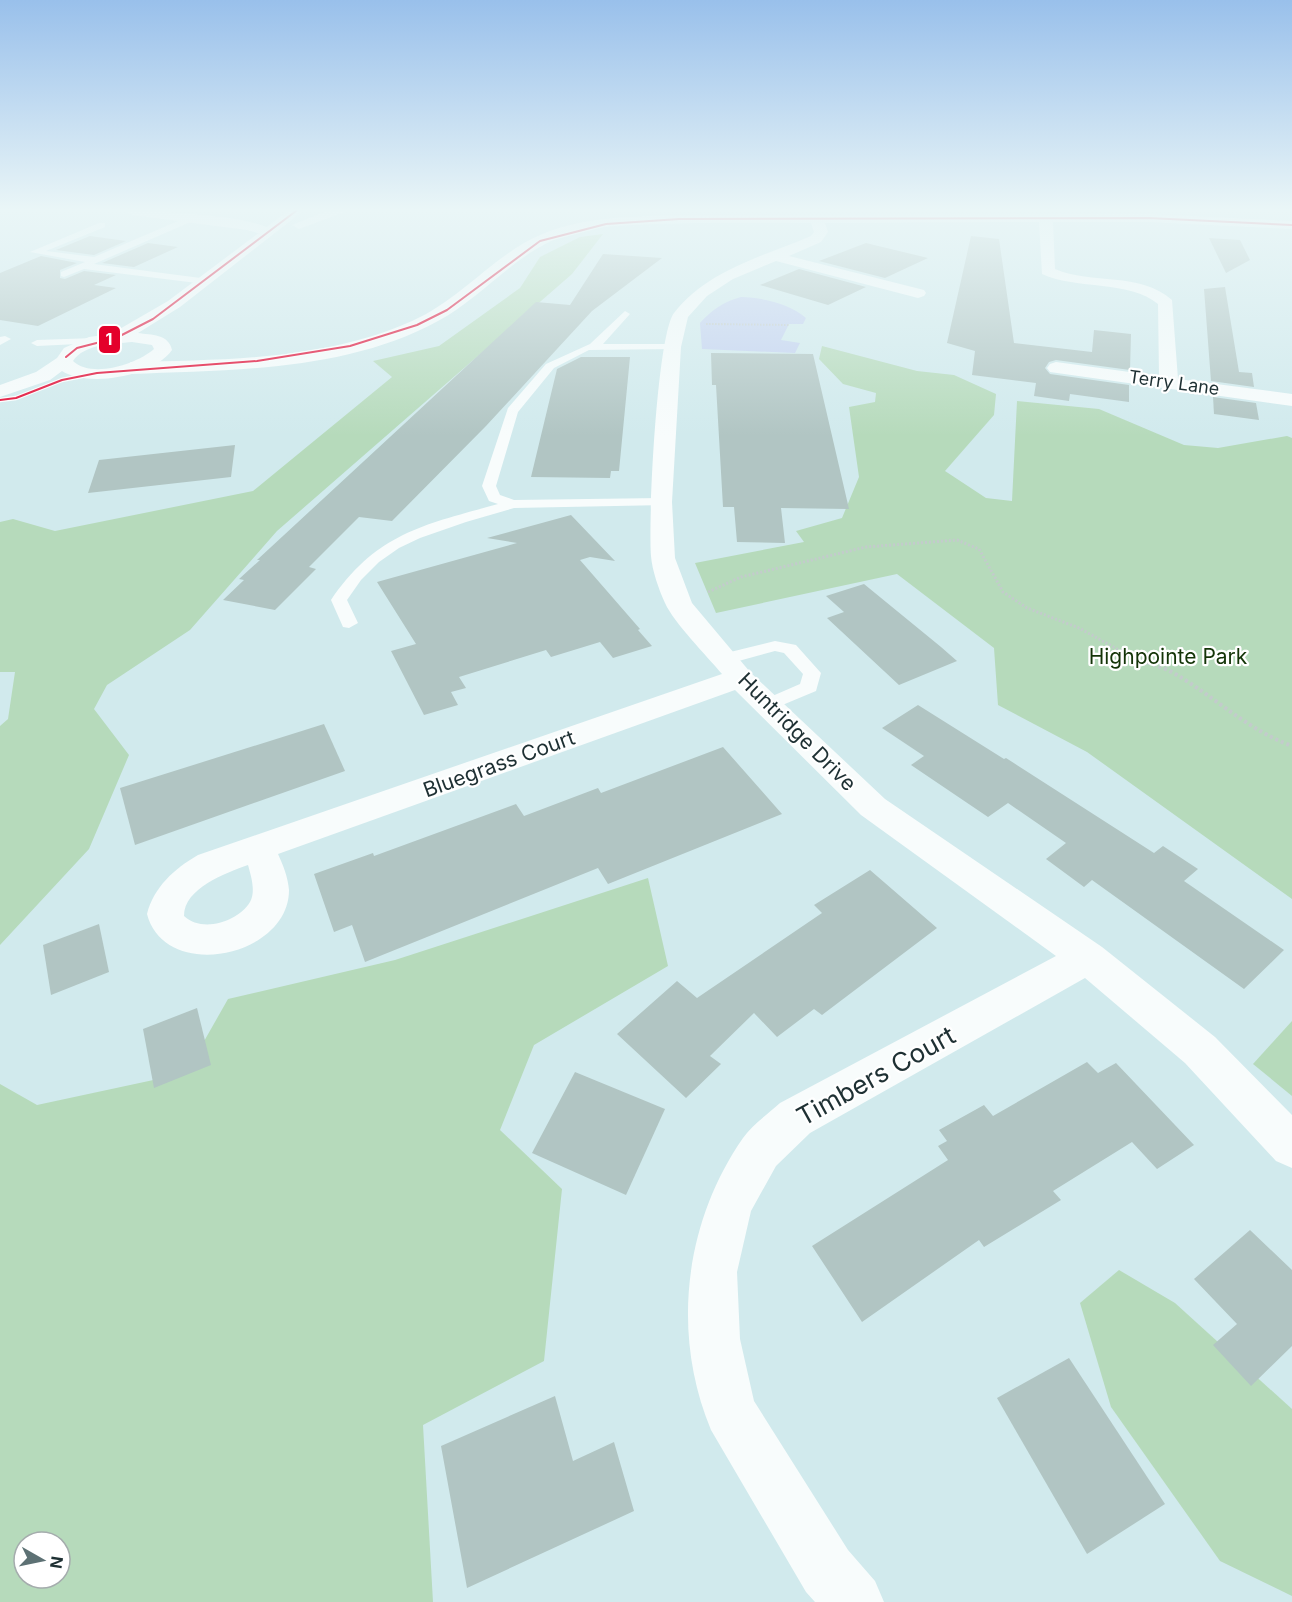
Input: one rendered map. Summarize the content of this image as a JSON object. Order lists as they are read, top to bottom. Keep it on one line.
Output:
{"streets":{"street":["Terry Lane","Huntridge Drive","Bluegrass Court","Timbers Court"]},"crossings":[["Huntridge Drive","Bluegrass Court"],["Huntridge Drive","Timbers Court"]],"parks":["Highpointe Park"],"lines":["transit line 1"],"north":"right"}
